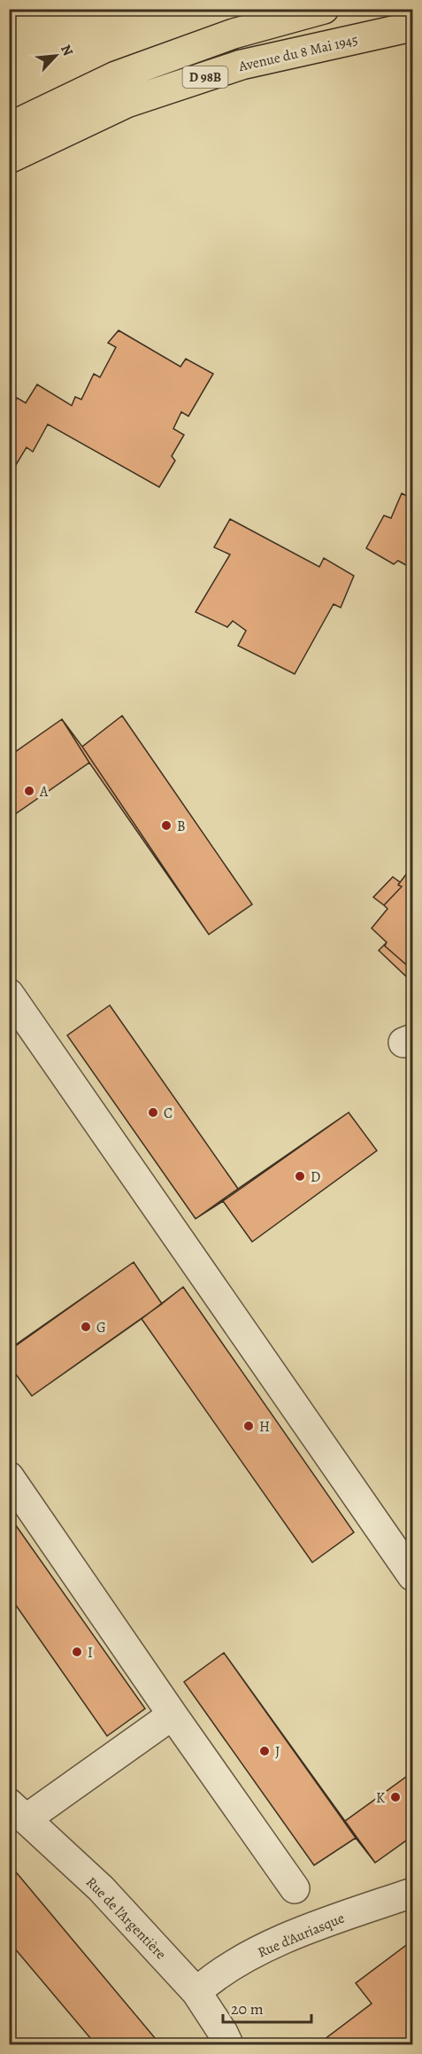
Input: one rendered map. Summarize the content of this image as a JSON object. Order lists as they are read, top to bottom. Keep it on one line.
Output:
{"streets":{"main road":["Avenue du 8 Mai 1945","D 98B"],"street":["Rue de l'Argentière","Rue d'Auriasque"]},"crossings":[["Rue de l'Argentière","Rue d'Auriasque"]],"places":["A","B","C","D","G","H","I","J","K"],"scale_bar":"20 m","north":"top right"}
